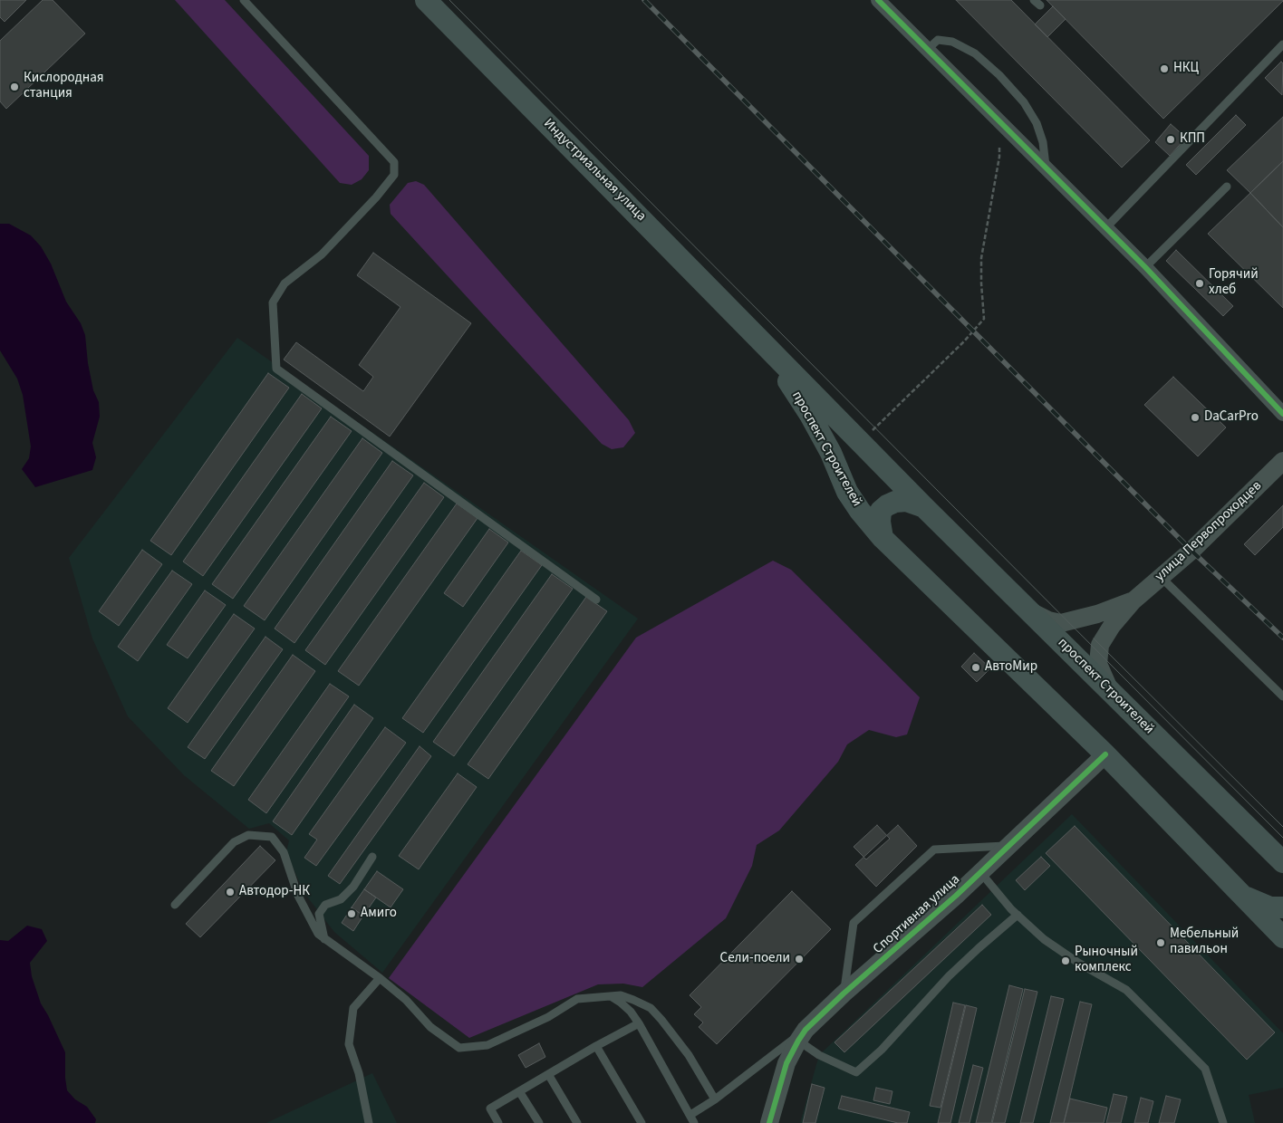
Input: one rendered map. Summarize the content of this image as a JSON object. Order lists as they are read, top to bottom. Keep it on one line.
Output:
{"streets":{"main road":["Индустриальная улица","проспект Строителей"],"street":["улица Первопроходцев","Спортивная улица"]},"crossings":[["Индустриальная улица","проспект Строителей"],["проспект Строителей","улица Первопроходцев"],["проспект Строителей","Спортивная улица"]],"places":["НКЦ","Кислородная станция","КПП","Горячий хлеб","DaCarPro","АвтоМир","Автодор-НК","Амиго","Мебельный павильон","Сели-поели","Рыночный комплекс"]}
